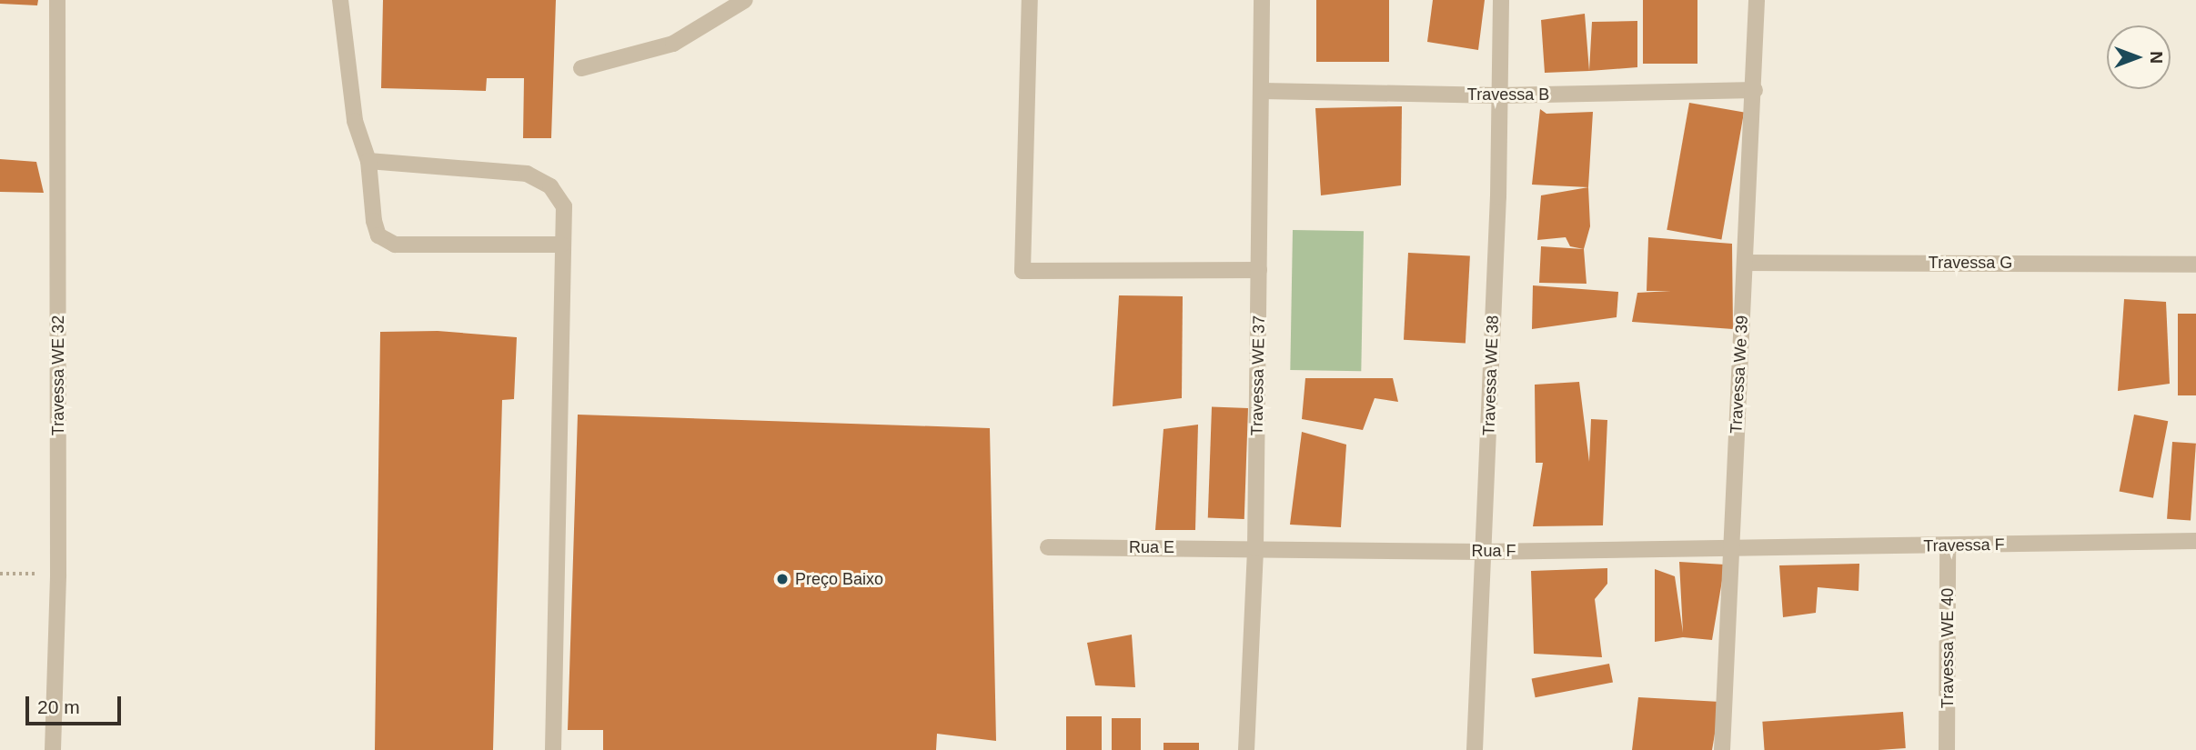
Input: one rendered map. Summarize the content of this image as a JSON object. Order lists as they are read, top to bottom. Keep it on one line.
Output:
{"streets":{"street":["Travessa B","Travessa G","Travessa We 39","Travessa WE 32","Travessa WE 37","Travessa WE 38","Travessa F","Rua E","Rua F","Travessa WE 40"]},"crossings":[["Travessa B","Travessa We 39"],["Travessa B","Travessa WE 37"],["Travessa B","Travessa WE 38"],["Travessa G","Travessa We 39"],["Travessa We 39","Travessa F"],["Travessa We 39","Rua F"],["Travessa WE 37","Rua E"],["Travessa WE 37","Rua F"],["Travessa WE 38","Rua F"],["Travessa F","Rua F"],["Travessa F","Travessa WE 40"],["Rua E","Rua F"]],"places":["Preço Baixo"],"scale_bar":"20 m","north":"right"}
